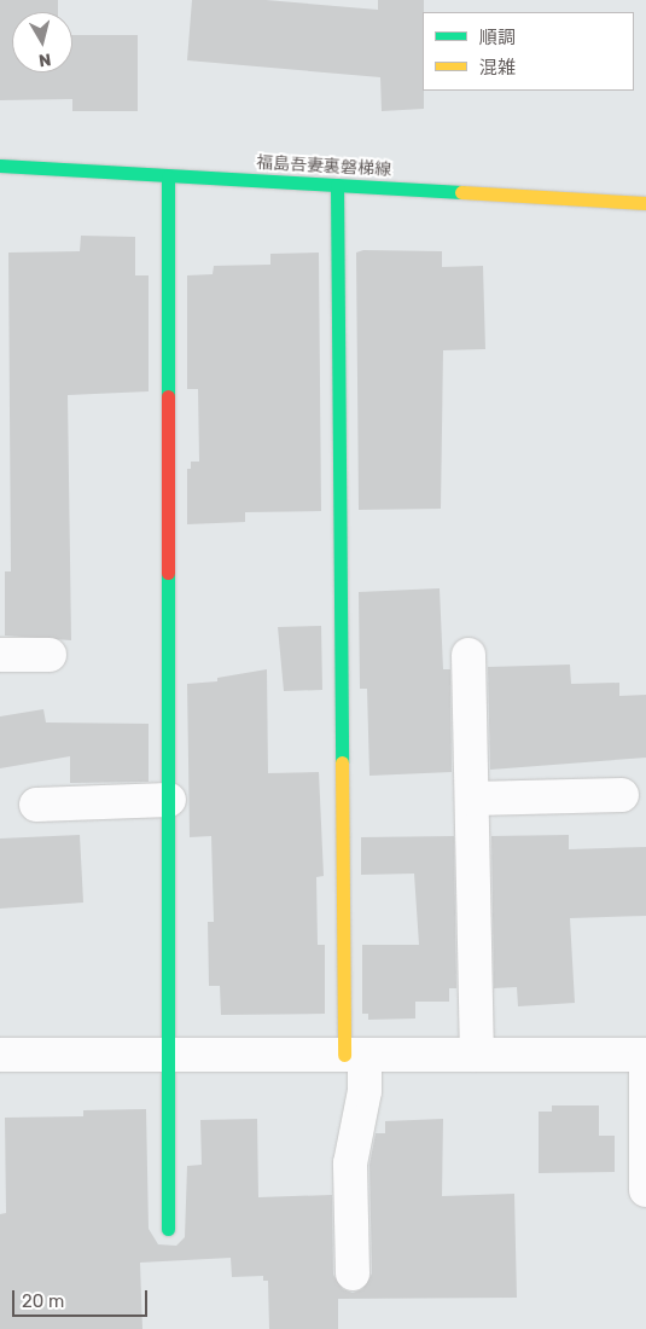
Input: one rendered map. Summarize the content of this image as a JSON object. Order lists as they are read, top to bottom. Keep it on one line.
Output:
{"streets":{"street":["福島吾妻裏磐梯線"]},"legend":["順調","混雑"],"scale_bar":"20 m","north":"bottom"}
